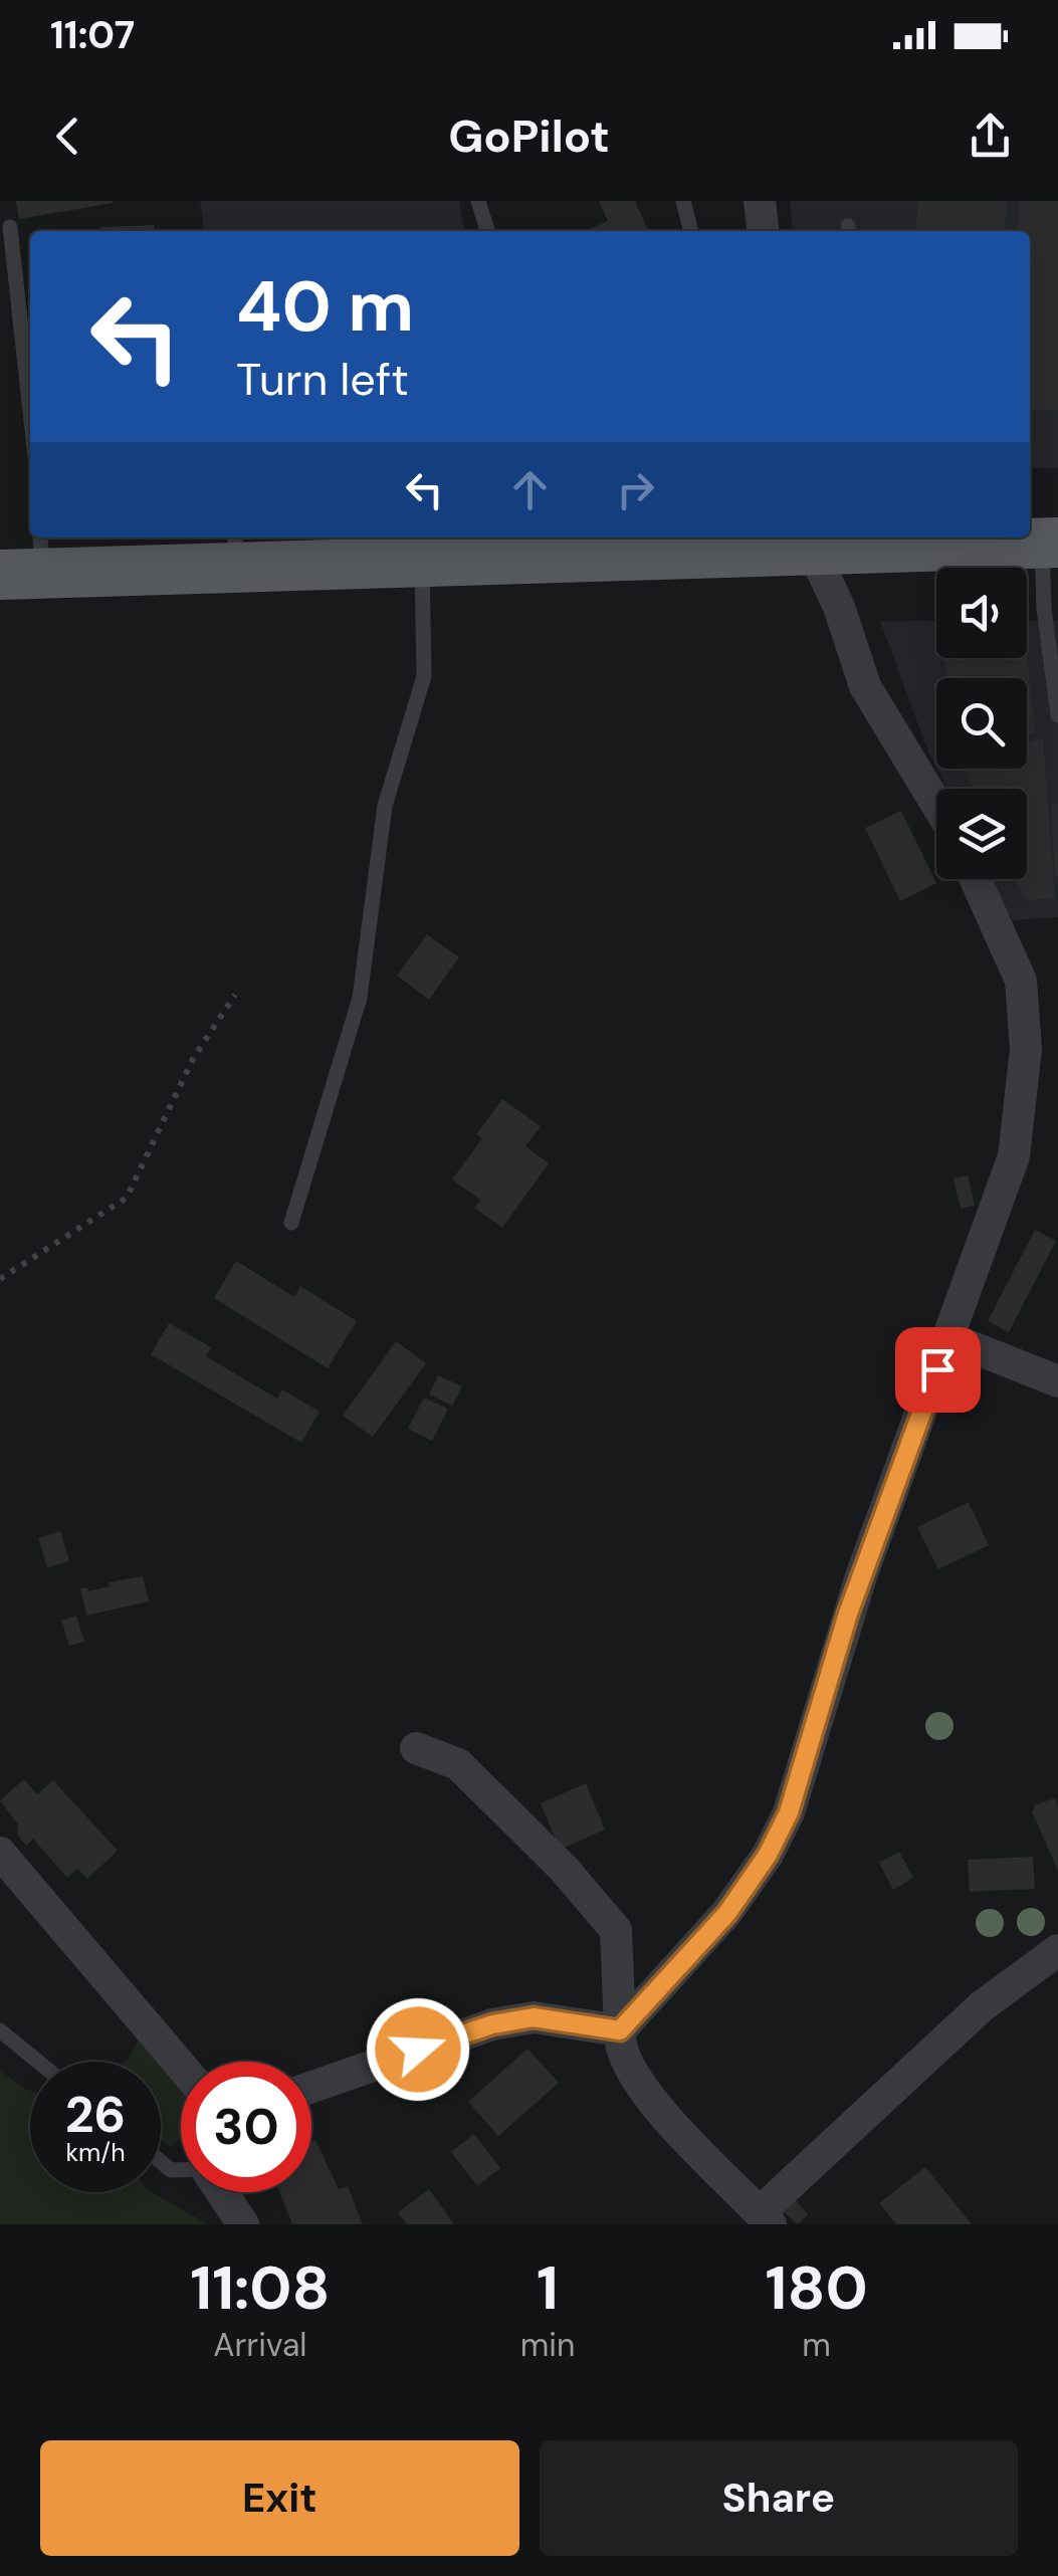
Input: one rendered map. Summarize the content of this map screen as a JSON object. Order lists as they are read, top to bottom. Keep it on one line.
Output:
{"page":{"status":"11:07","header":"GoPilot","turn":["40 m","Turn left"],"speed":"26 km/h","limit":"30","eta":["11:08","Arrival","1","min","180","m"],"buttons":["Exit","Share"]}}
